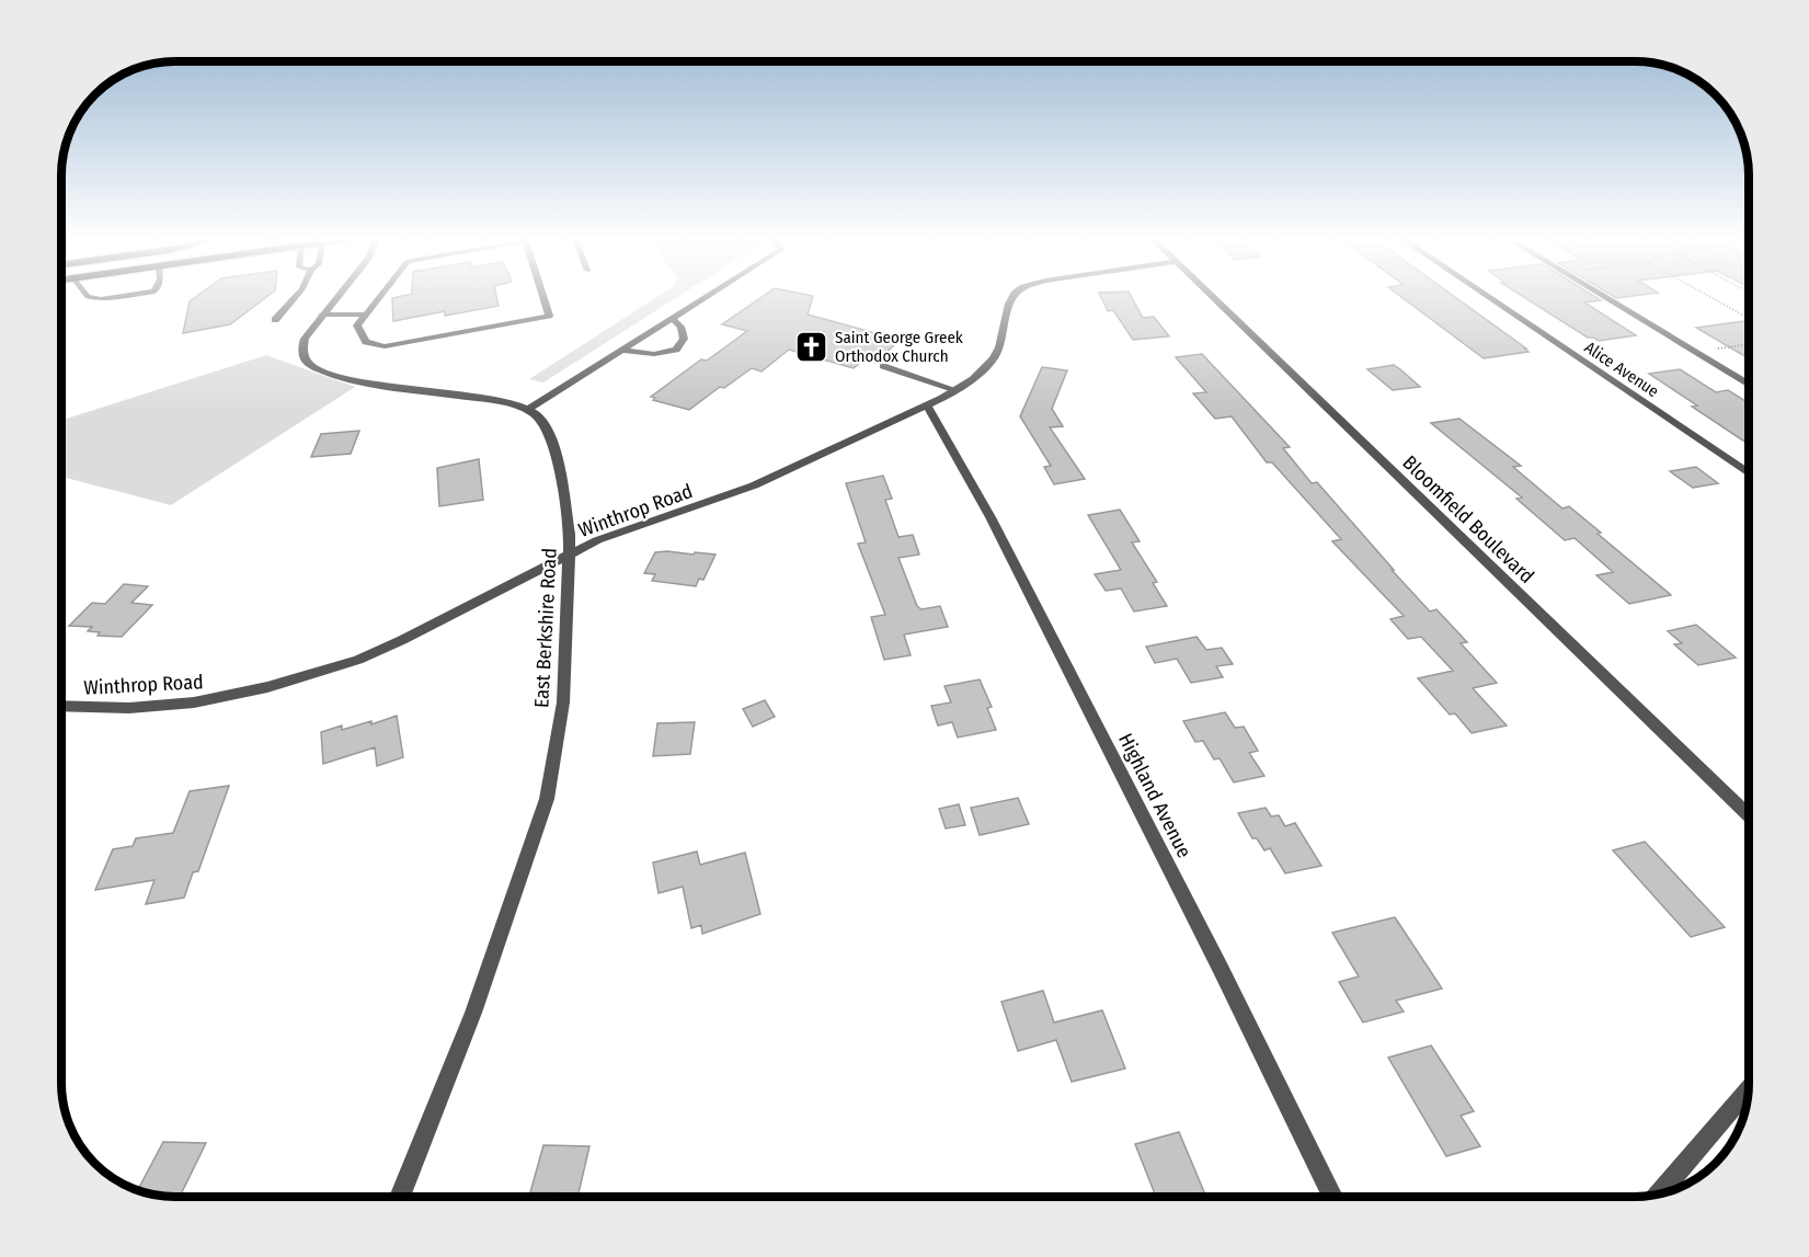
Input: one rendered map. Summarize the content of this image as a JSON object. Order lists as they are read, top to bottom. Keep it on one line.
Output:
{"streets":{"street":["Alice Avenue","Winthrop Road","Bloomfield Boulevard","East Berkshire Road","Highland Avenue"]},"crossings":[["Winthrop Road","East Berkshire Road"],["Winthrop Road","Highland Avenue"]],"places":{"church":["Saint George Greek Orthodox Church"]}}
